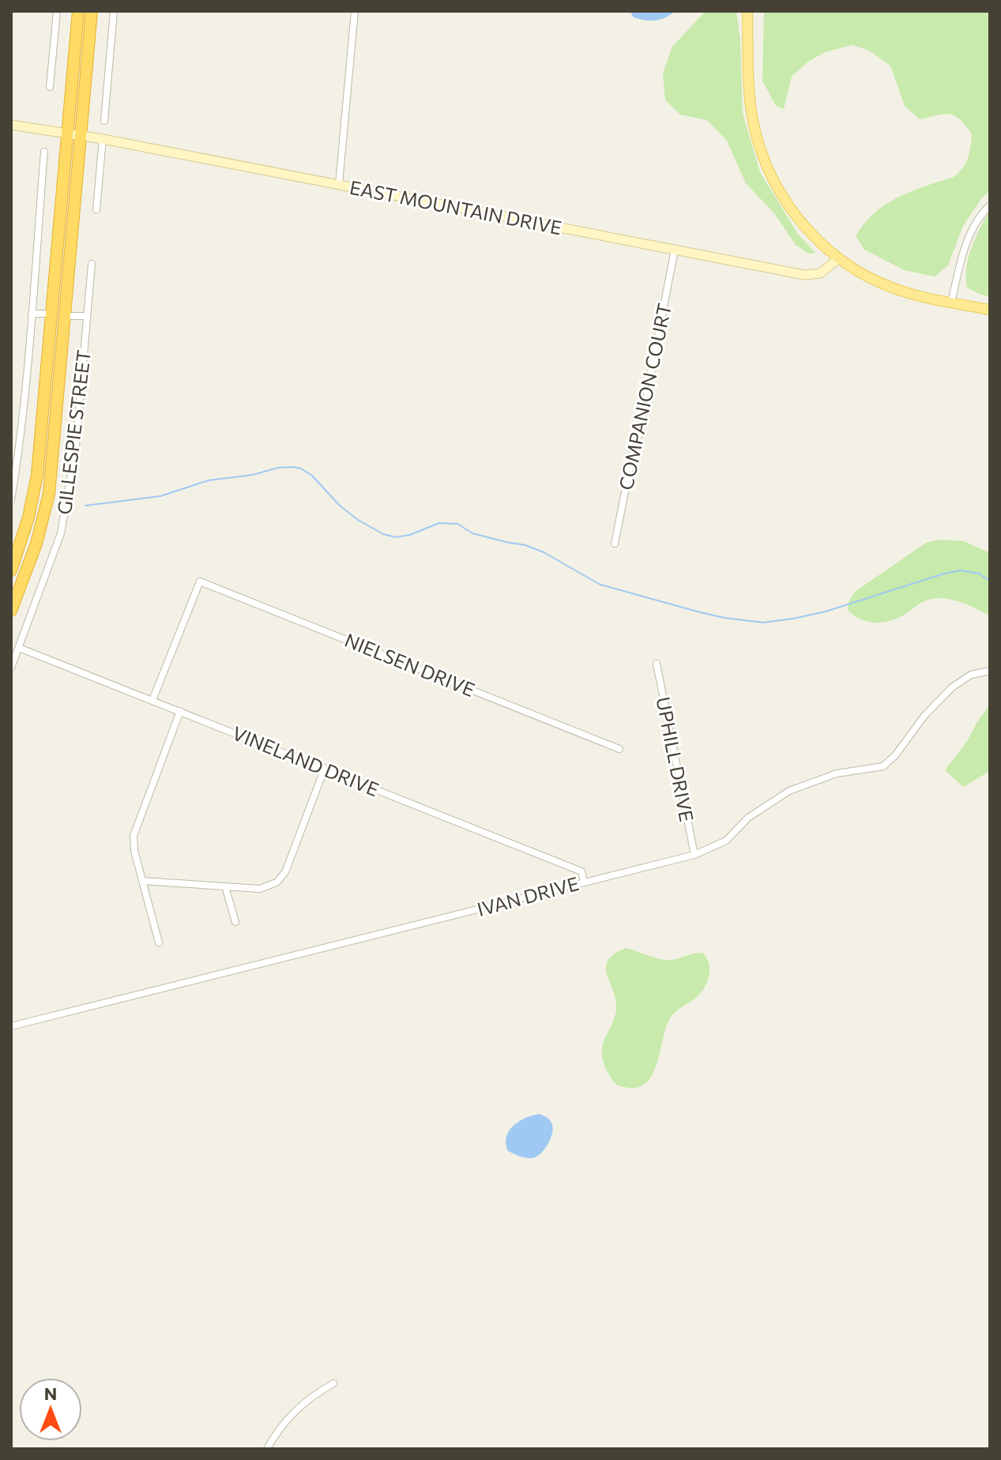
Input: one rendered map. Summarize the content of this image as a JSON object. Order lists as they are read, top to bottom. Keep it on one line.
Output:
{"streets":{"street":["EAST MOUNTAIN DRIVE","COMPANION COURT","GILLESPIE STREET","NIELSEN DRIVE","UPHILL DRIVE","VINELAND DRIVE","IVAN DRIVE"]},"crossings":[["EAST MOUNTAIN DRIVE","COMPANION COURT"],["GILLESPIE STREET","VINELAND DRIVE"],["NIELSEN DRIVE","VINELAND DRIVE"],["UPHILL DRIVE","IVAN DRIVE"],["VINELAND DRIVE","IVAN DRIVE"]],"north":"top"}
